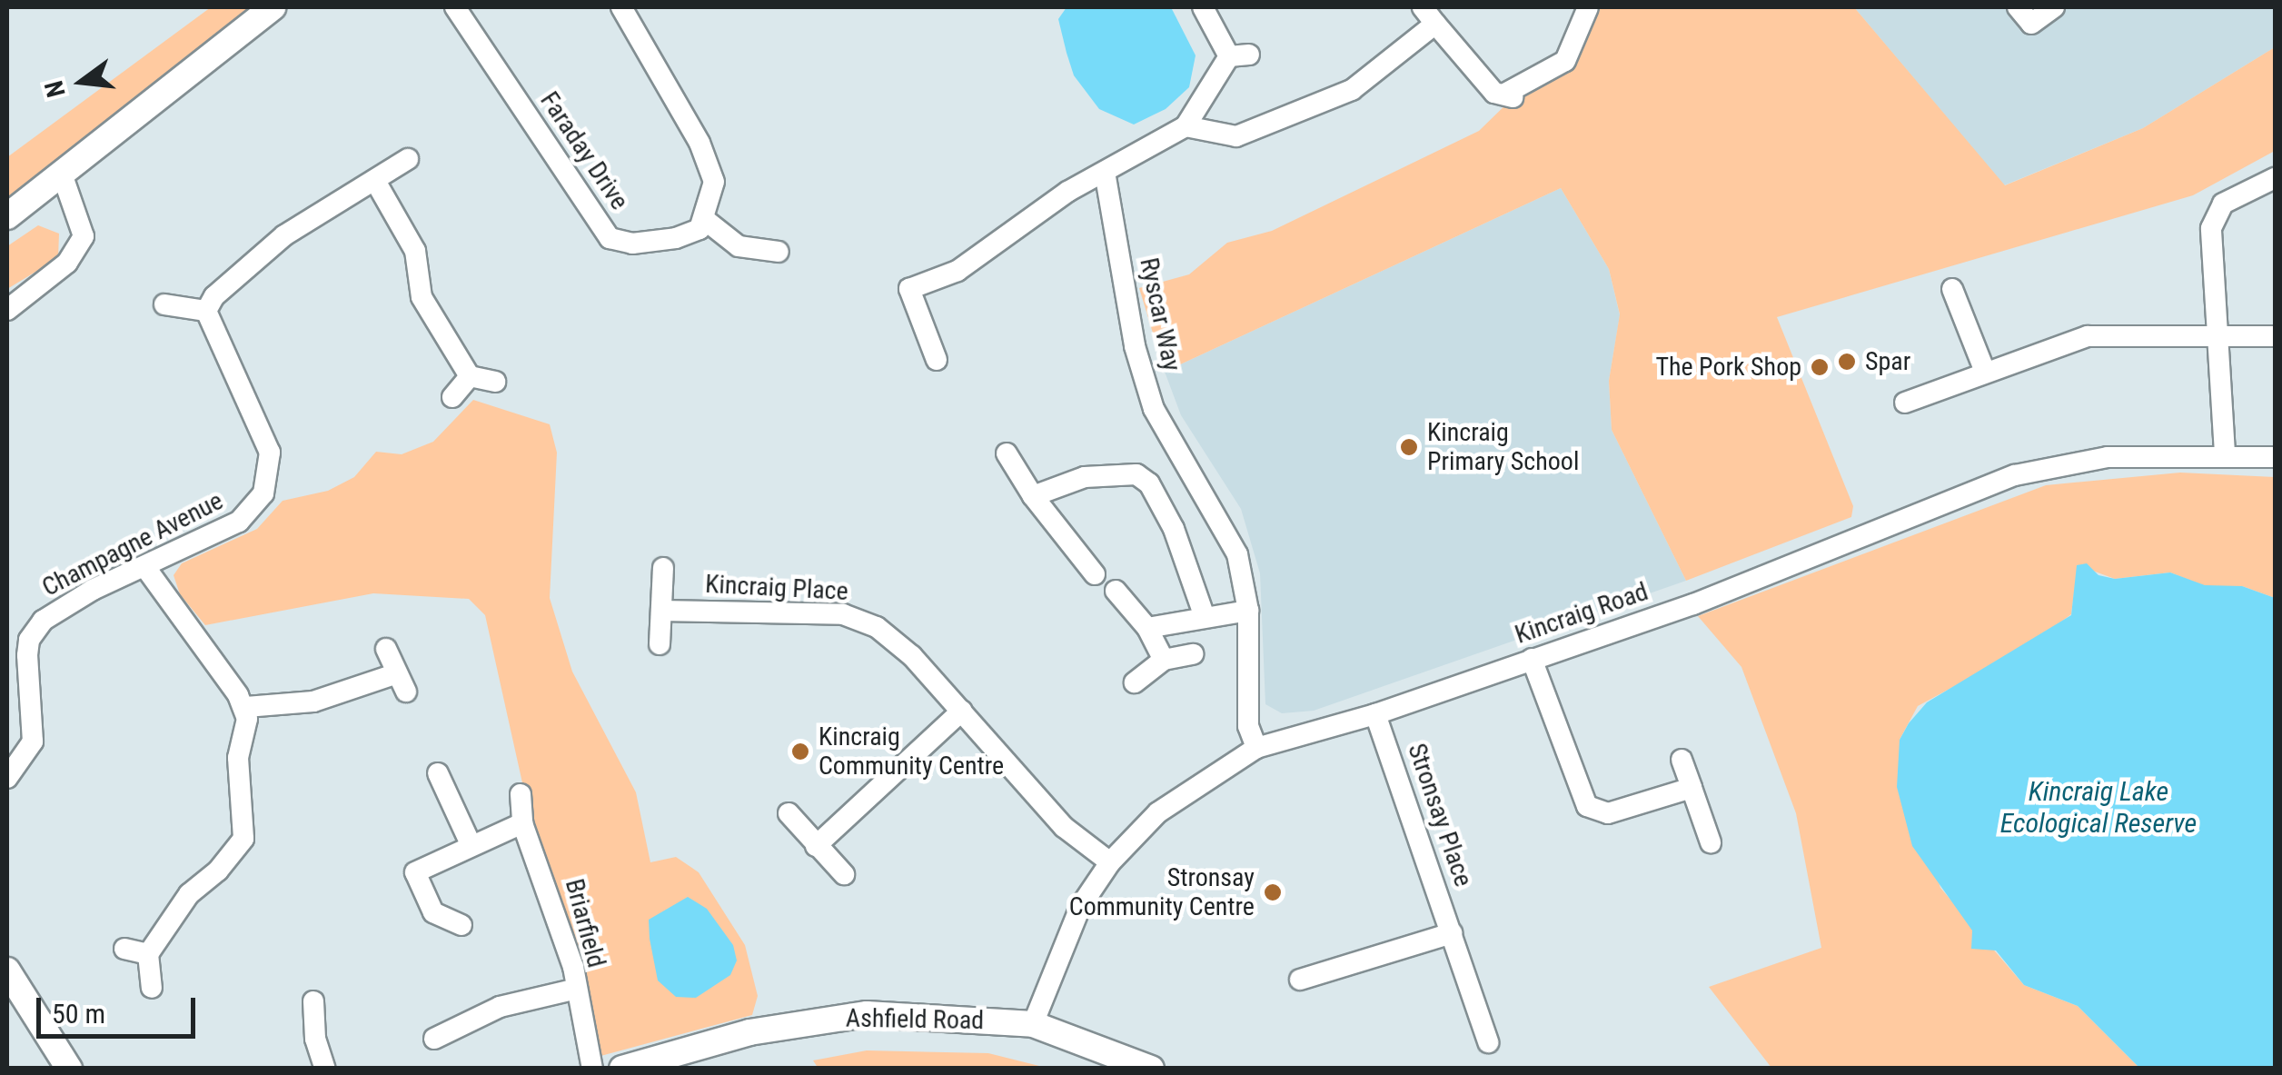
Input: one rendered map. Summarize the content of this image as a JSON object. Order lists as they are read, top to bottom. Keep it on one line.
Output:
{"streets":{"street":["Faraday Drive","Ryscar Way","Champagne Avenue","Kincraig Place","Kincraig Road","Stronsay Place","Briarfield","Ashfield Road"]},"crossings":[["Ryscar Way","Kincraig Road"],["Kincraig Place","Kincraig Road"],["Kincraig Road","Stronsay Place"],["Kincraig Road","Ashfield Road"]],"water":["Kincraig Lake Ecological Reserve"],"places":["Spar","The Pork Shop","Kincraig Primary School","Kincraig Community Centre","Stronsay Community Centre"],"scale_bar":"50 m","north":"left"}
